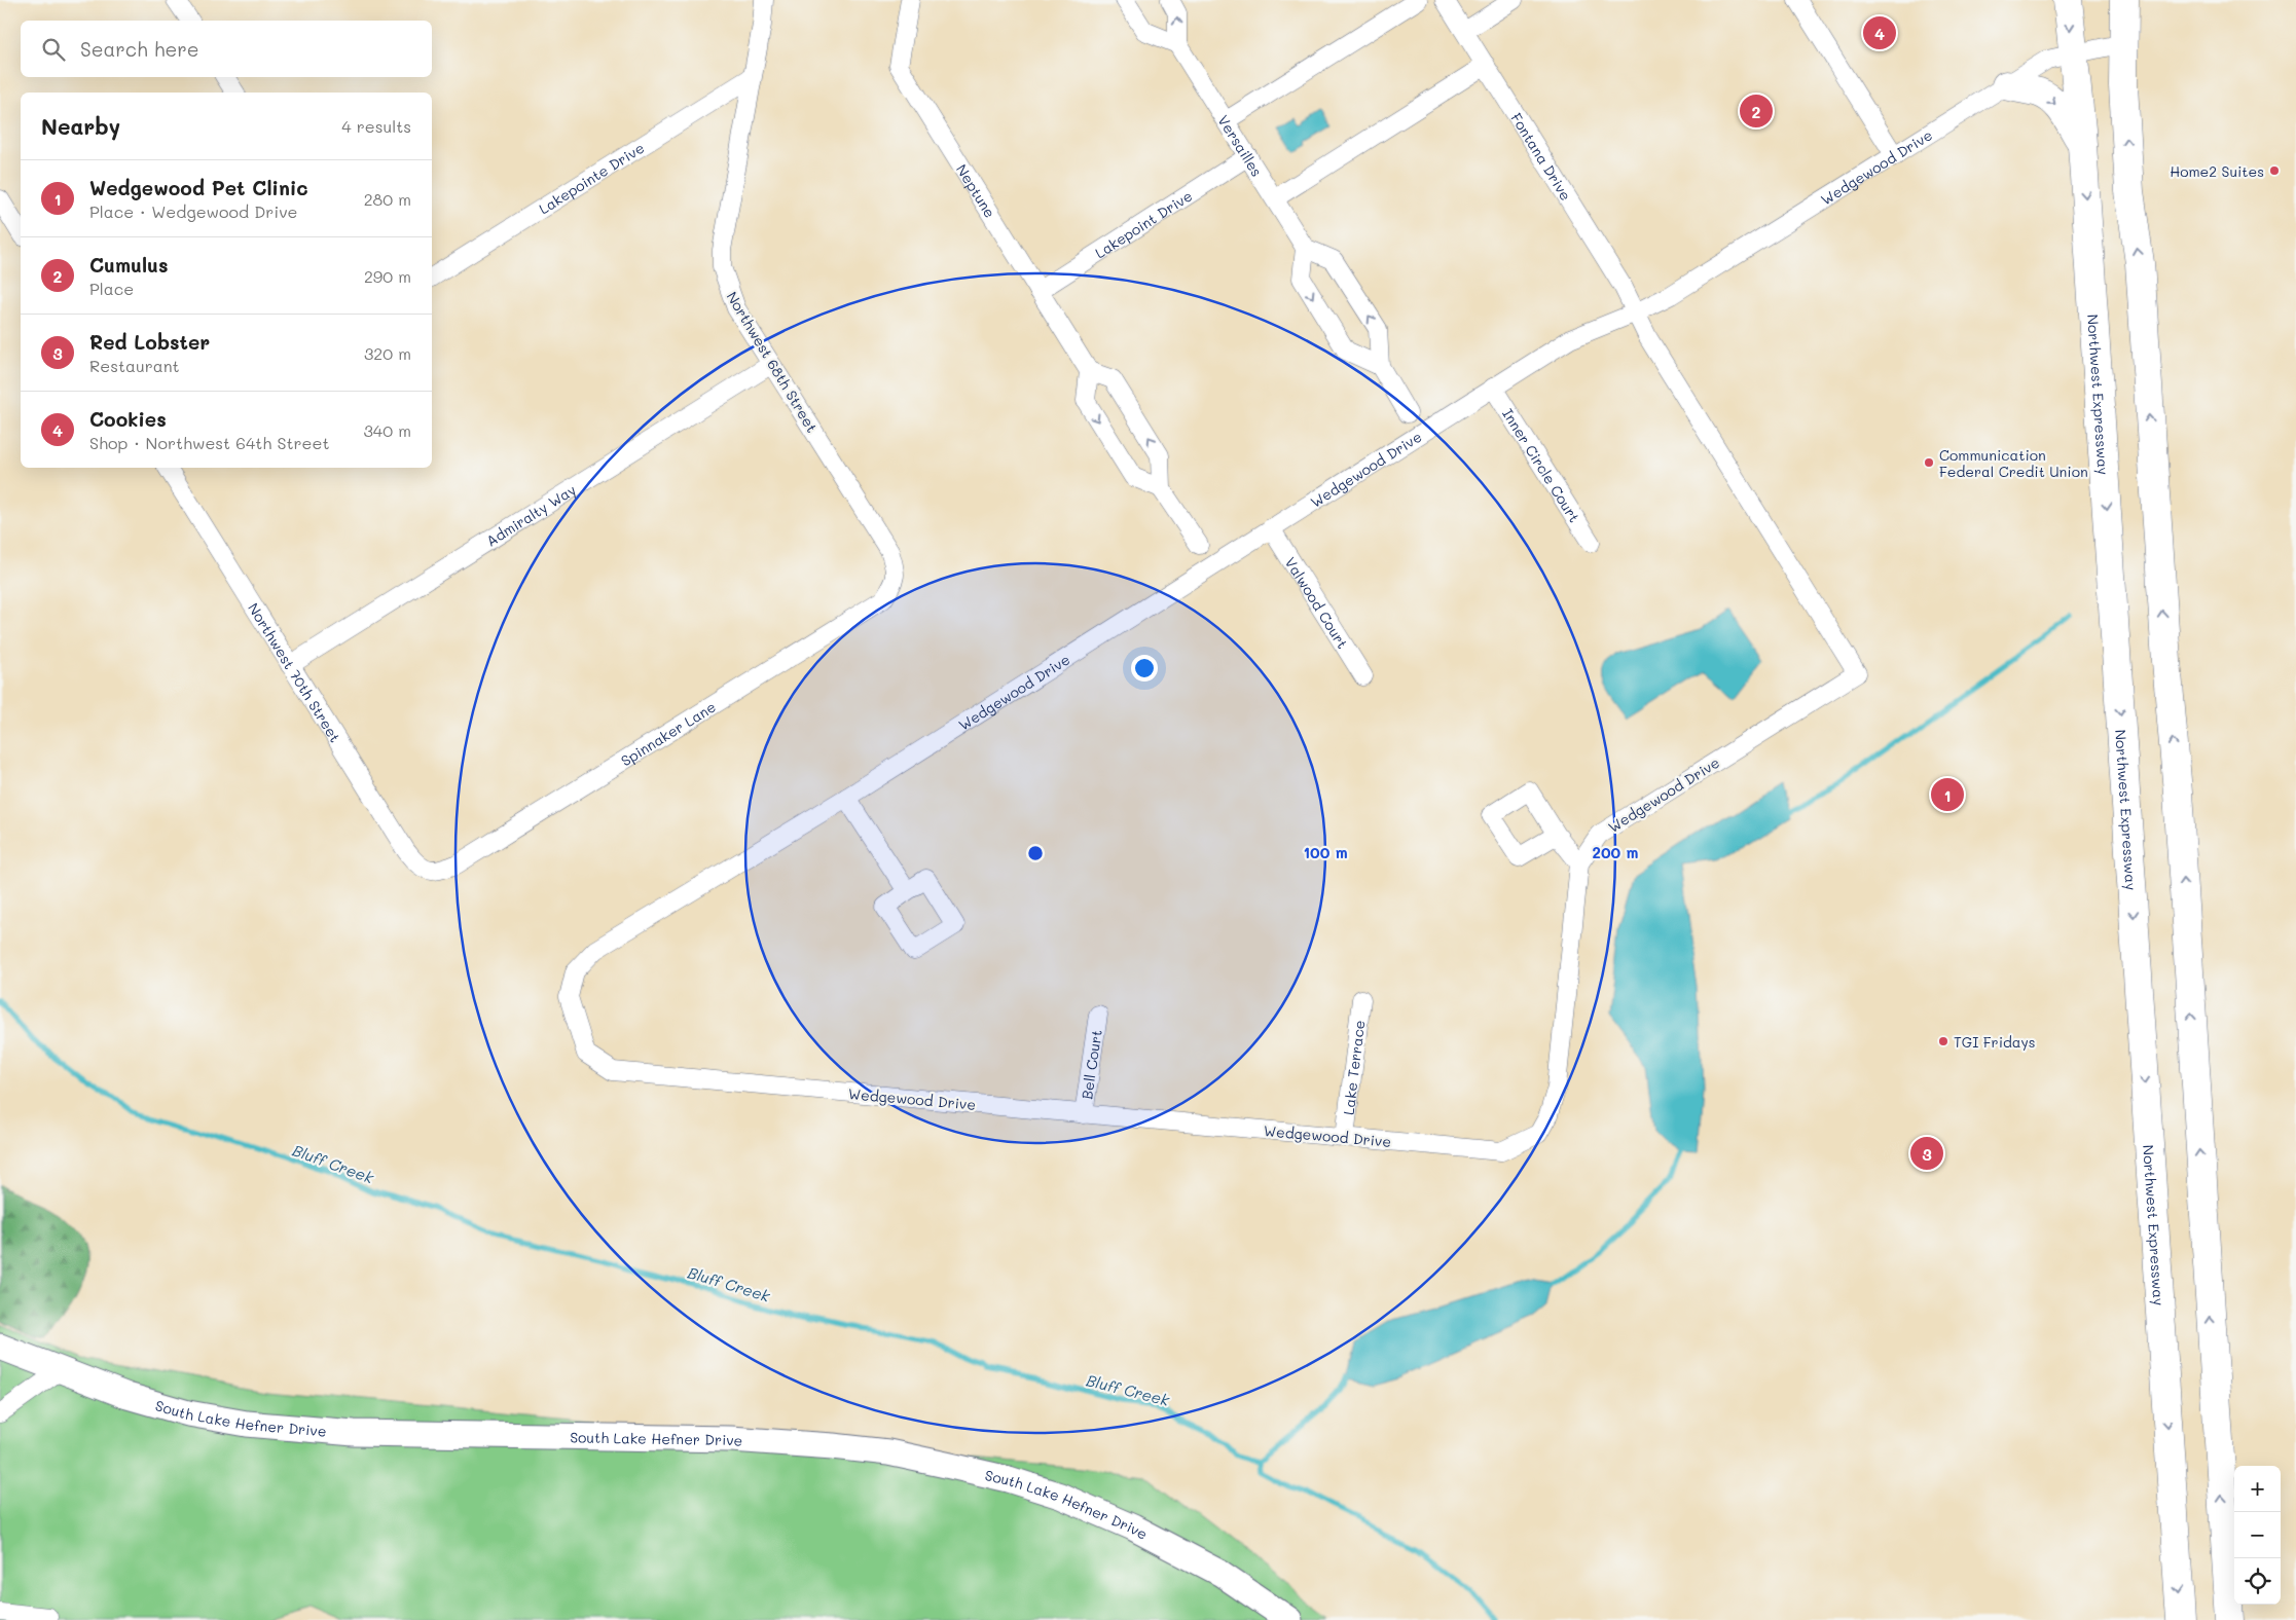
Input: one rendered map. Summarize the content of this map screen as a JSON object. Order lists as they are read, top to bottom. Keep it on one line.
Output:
{"streets":{"highway":["Northwest Expressway"],"street":["Versailles","Fontana Drive","Wedgewood Drive","Lakepointe Drive","Neptune","Lakepoint Drive","Northwest 68th Street","Inner Circle Court","Admiralty Way","Valwood Court","Northwest 70th Street","Spinnaker Lane","Bell Court","Lake Terrace","South Lake Hefner Drive"]},"crossings":[["Versailles","Lakepoint Drive"],["Fontana Drive","Wedgewood Drive"],["Wedgewood Drive","Northwest Expressway"],["Wedgewood Drive","Inner Circle Court"],["Wedgewood Drive","Valwood Court"],["Wedgewood Drive","Bell Court"],["Wedgewood Drive","Lake Terrace"],["Lakepointe Drive","Northwest 68th Street"],["Neptune","Lakepoint Drive"],["Northwest 68th Street","Admiralty Way"],["Northwest 68th Street","Spinnaker Lane"],["Admiralty Way","Northwest 70th Street"],["Northwest 70th Street","Spinnaker Lane"]],"water":["Bluff Creek"],"places":["Home2 Suites","Communication Federal Credit Union","TGI Fridays"],"page":{"pins":["4","2","1","3"],"search":"Search here","heading":["Nearby","4 results"],"list":[{"mark":"1","name":"Wedgewood Pet Clinic","note":"Place · Wedgewood Drive","value":"280 m"},{"mark":"2","name":"Cumulus","note":"Place","value":"290 m"},{"mark":"3","name":"Red Lobster","note":"Restaurant","value":"320 m"},{"mark":"4","name":"Cookies","note":"Shop · Northwest 64th Street","value":"340 m"}],"map_buttons":["+","−"]},"rings":["100 m","200 m"]}
